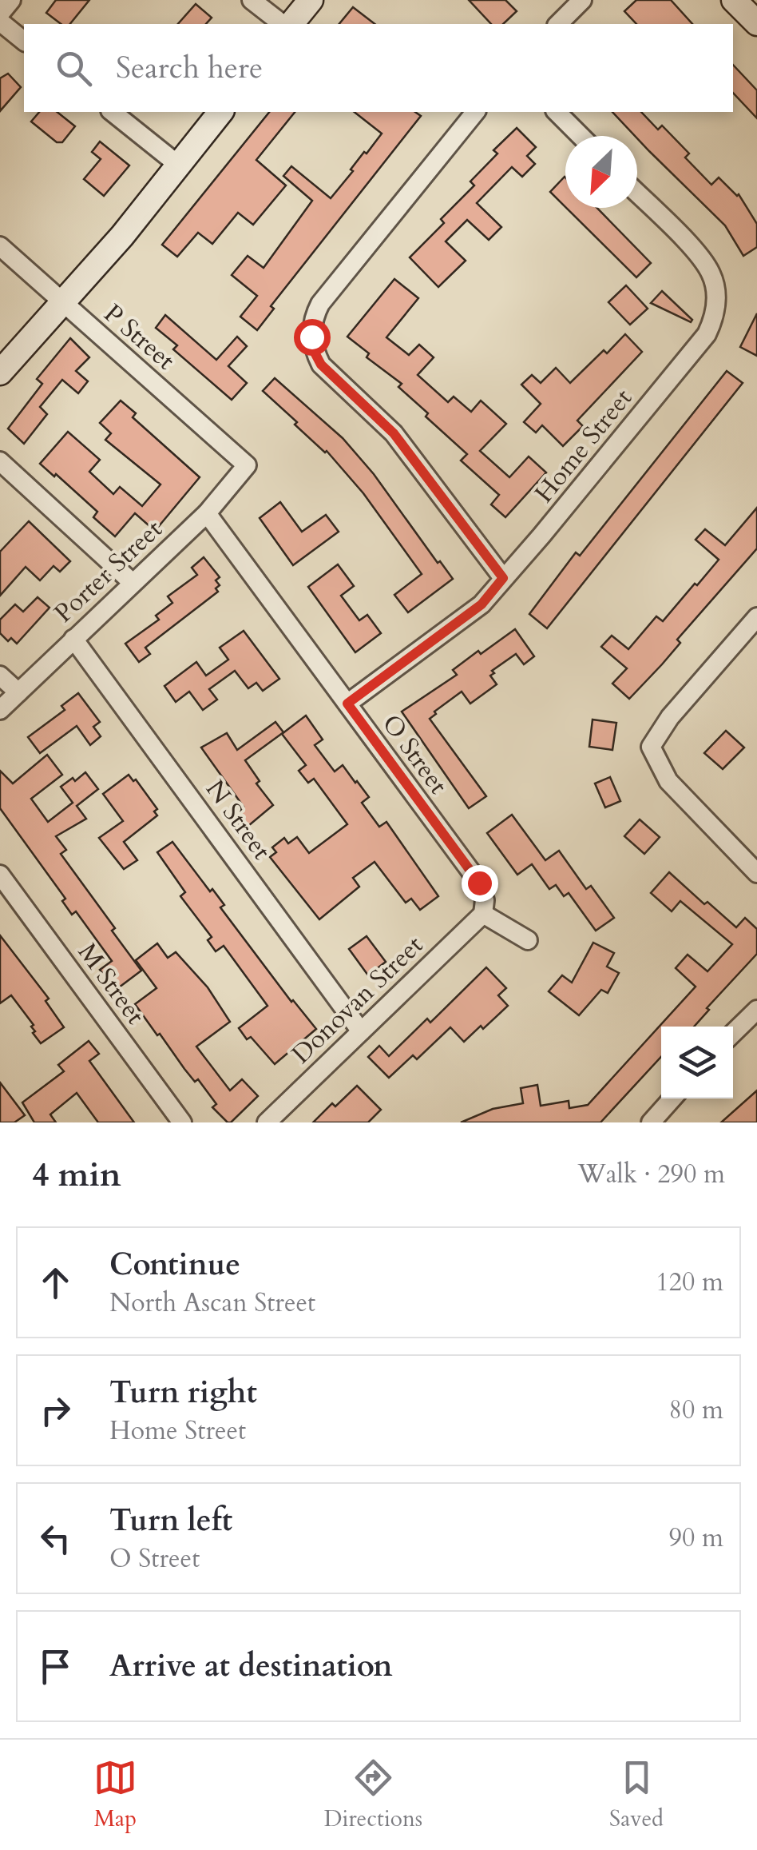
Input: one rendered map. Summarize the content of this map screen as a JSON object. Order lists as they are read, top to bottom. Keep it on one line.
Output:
{"streets":{"street":["P Street","Home Street","Porter Street","O Street","N Street","M Street","Donovan Street"]},"crossings":[["P Street","Porter Street"],["Home Street","O Street"],["Porter Street","O Street"],["Porter Street","N Street"],["O Street","Donovan Street"],["N Street","Donovan Street"]],"north":"bottom left","page":{"search":"Search here","heading":["4 min","Walk · 290 m"],"list":[["Continue","North Ascan Street","120 m"],["Turn right","Home Street","80 m"],["Turn left","O Street","90 m"],"Arrive at destination"],"nav":["Map","Directions","Saved"]}}
